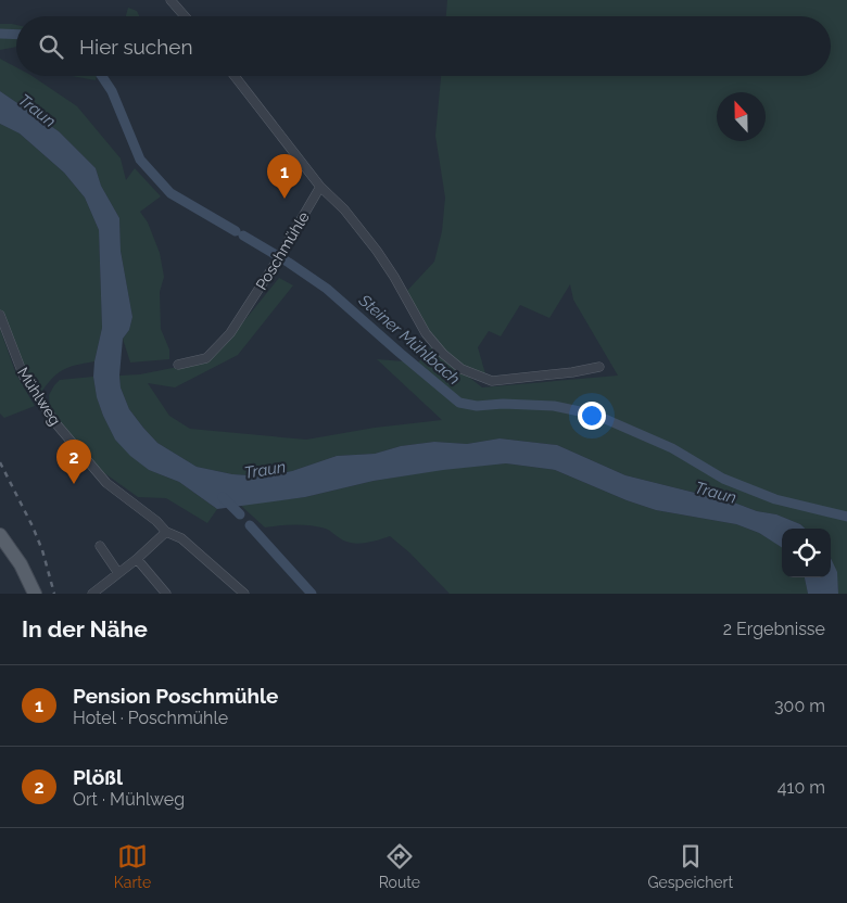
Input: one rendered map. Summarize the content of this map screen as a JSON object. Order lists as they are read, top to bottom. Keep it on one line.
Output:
{"streets":{"street":["Poschmühle","Mühlweg"]},"water":["Traun","Steiner Mühlbach"],"north":"top","page":{"search":"Hier suchen","pins":["1","2"],"heading":["In der Nähe","2 Ergebnisse"],"list":[{"mark":"1","name":"Pension Poschmühle","note":"Hotel · Poschmühle","value":"300 m"},{"mark":"2","name":"Plößl","note":"Ort · Mühlweg","value":"410 m"}],"nav":["Karte","Route","Gespeichert"]}}
